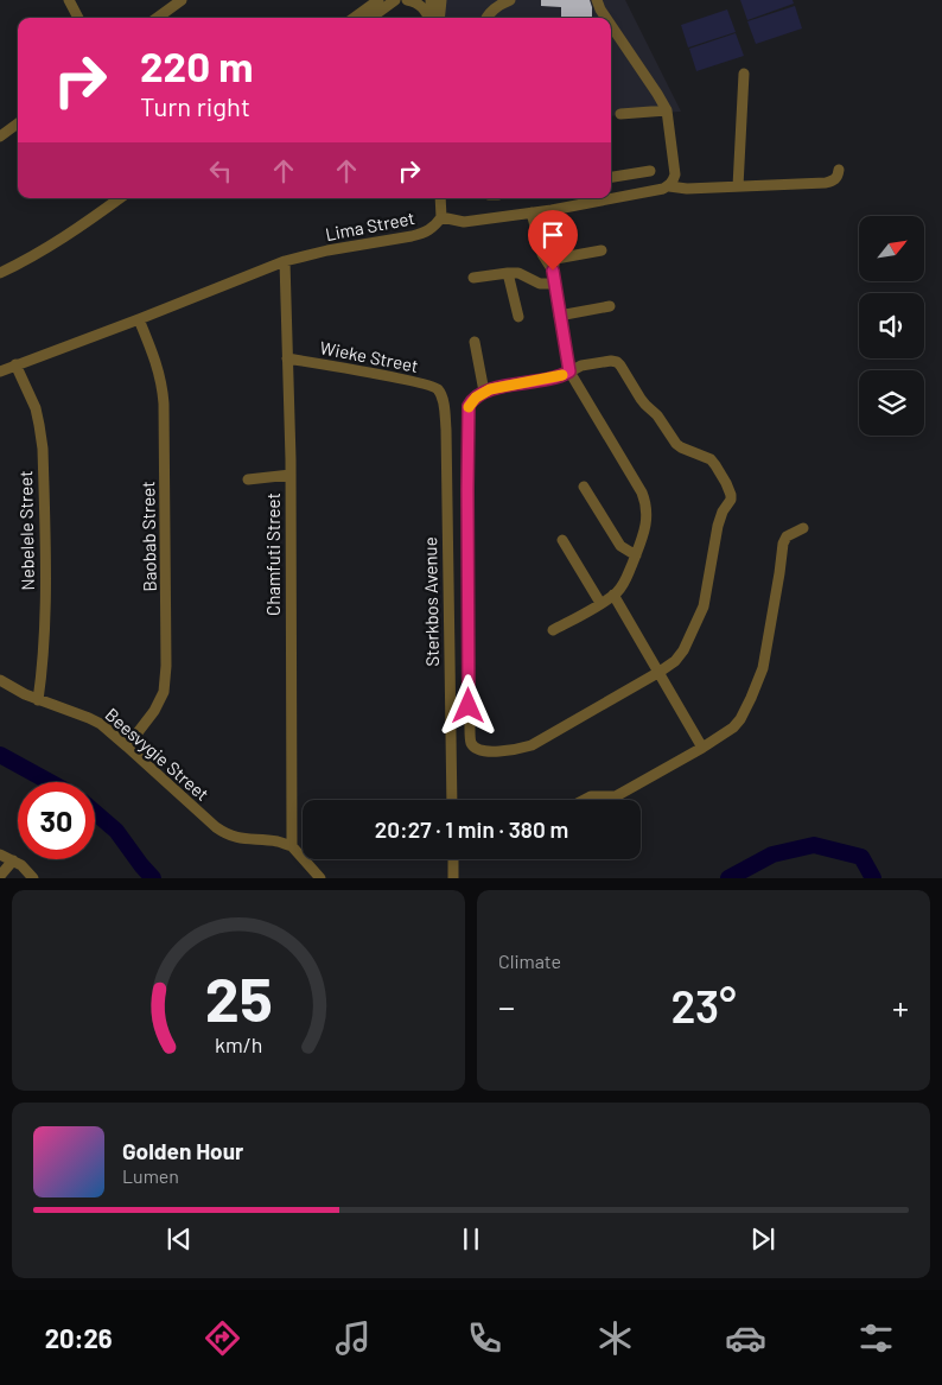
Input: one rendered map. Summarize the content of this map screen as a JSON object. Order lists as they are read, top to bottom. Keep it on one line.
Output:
{"streets":{"street":["Lima Street","Wieke Street","Nebelele Street","Baobab Street","Chamfuti Street","Sterkbos Avenue","Beesvygie Street"]},"crossings":[["Lima Street","Nebelele Street"],["Lima Street","Baobab Street"],["Lima Street","Chamfuti Street"],["Wieke Street","Chamfuti Street"],["Wieke Street","Sterkbos Avenue"],["Nebelele Street","Beesvygie Street"],["Baobab Street","Beesvygie Street"],["Chamfuti Street","Beesvygie Street"]],"north":"top right","page":{"turn":["220 m","Turn right"],"limit":"30","trip":"20:27 · 1 min · 380 m","tile":"Climate","heat":["−","23°","+"],"song":["Golden Hour","Lumen"],"tabs":"20:26","gauge":["25","km/h"]}}
